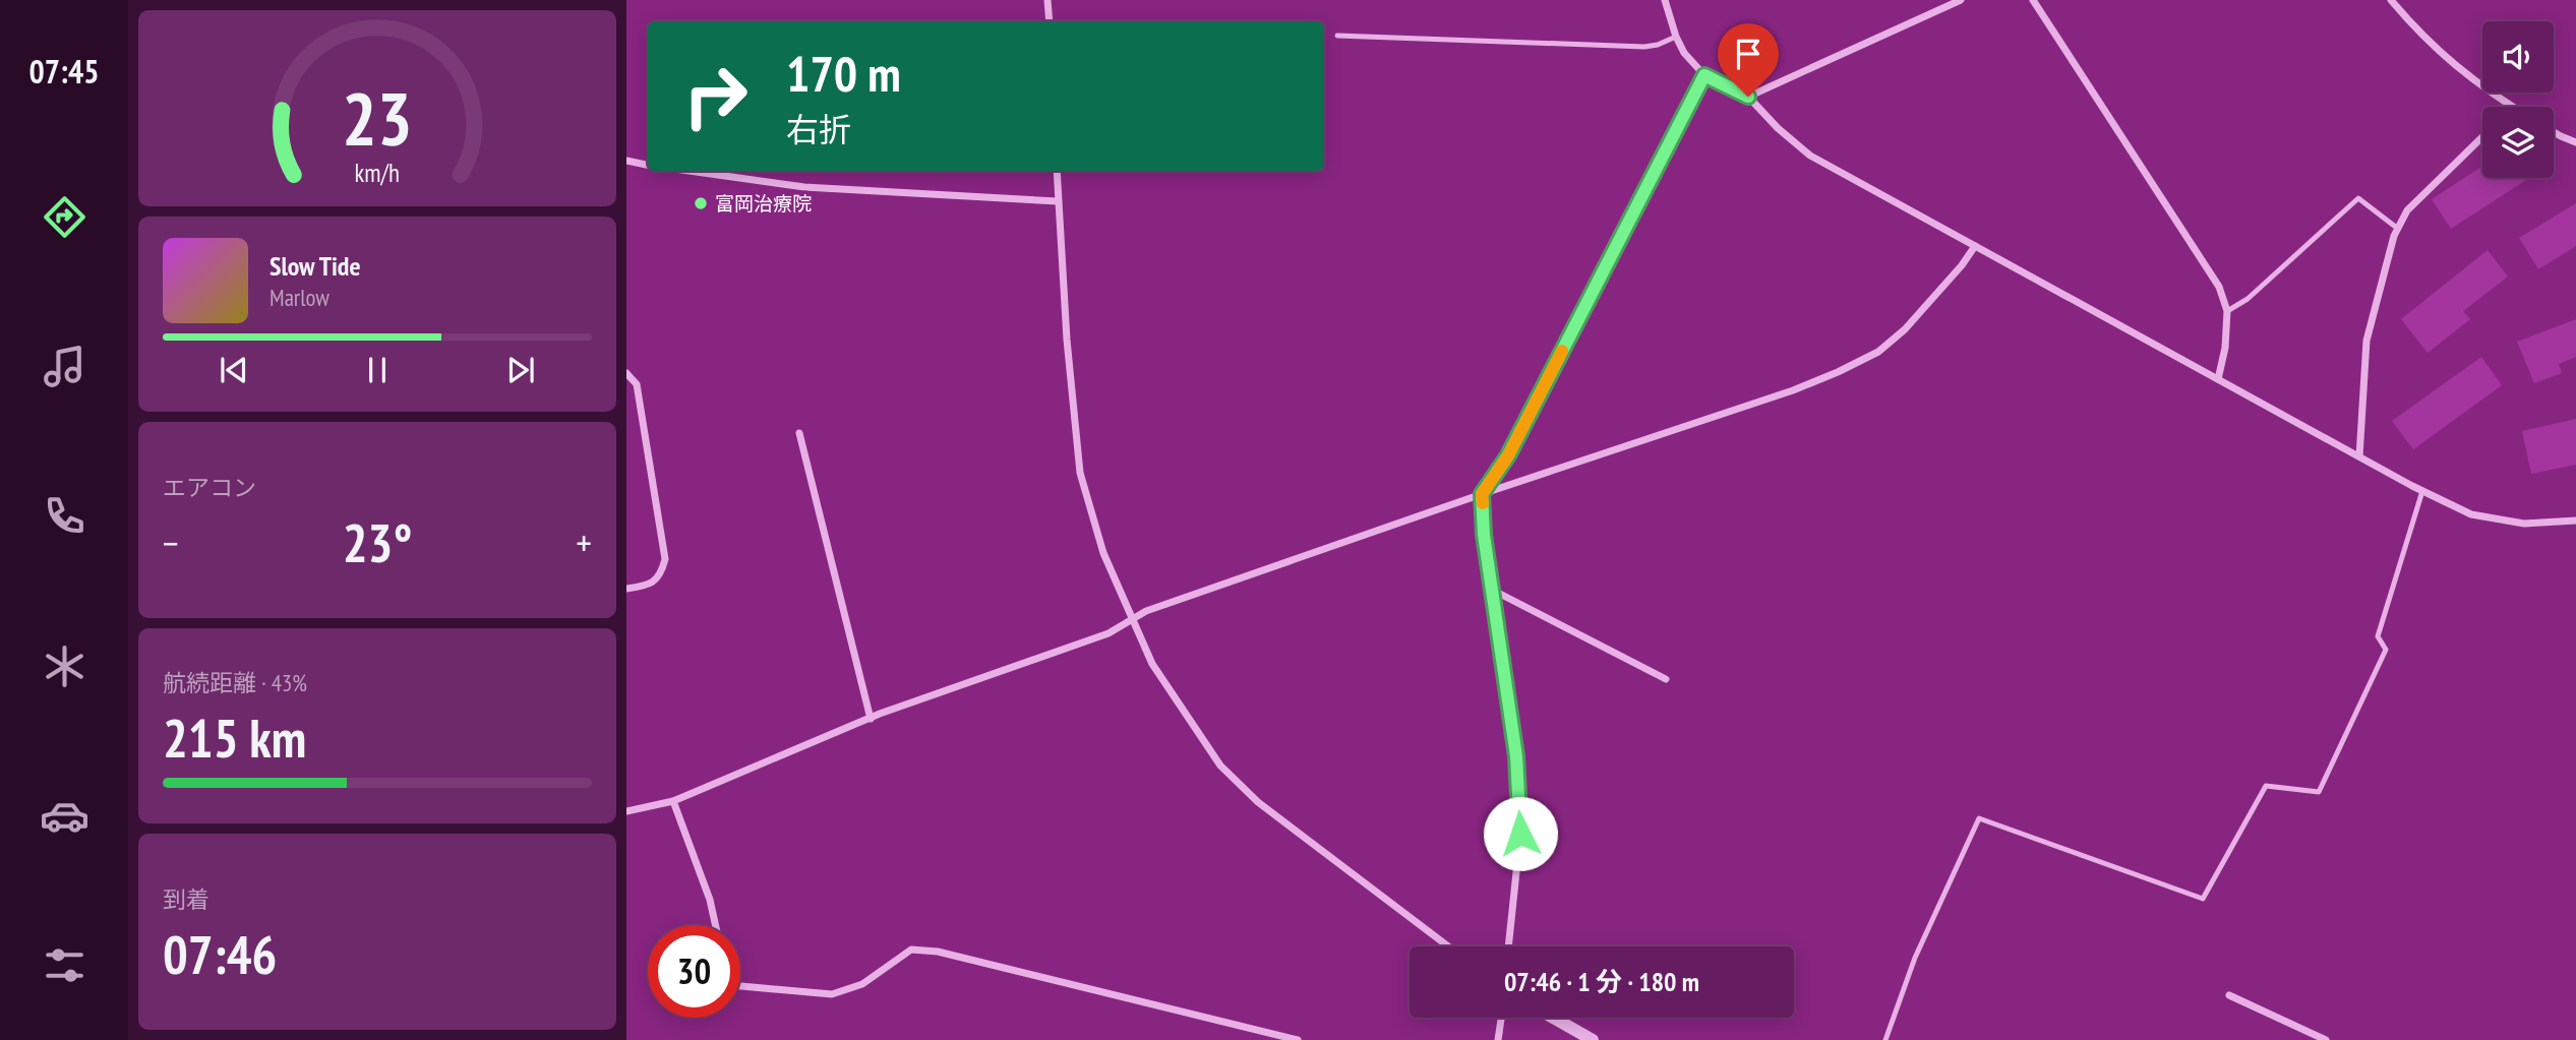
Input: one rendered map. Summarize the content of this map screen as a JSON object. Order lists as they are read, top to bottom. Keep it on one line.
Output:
{"places":["富岡治療院"],"page":{"tabs":"07:45","turn":["170 m","右折"],"song":["Slow Tide","Marlow"],"tile":["エアコン",["航続距離 · 43%","215 km"],["到着","07:46"]],"heat":["−","23°","+"],"limit":"30","trip":"07:46 · 1 分 · 180 m","gauge":["23","km/h"]}}
